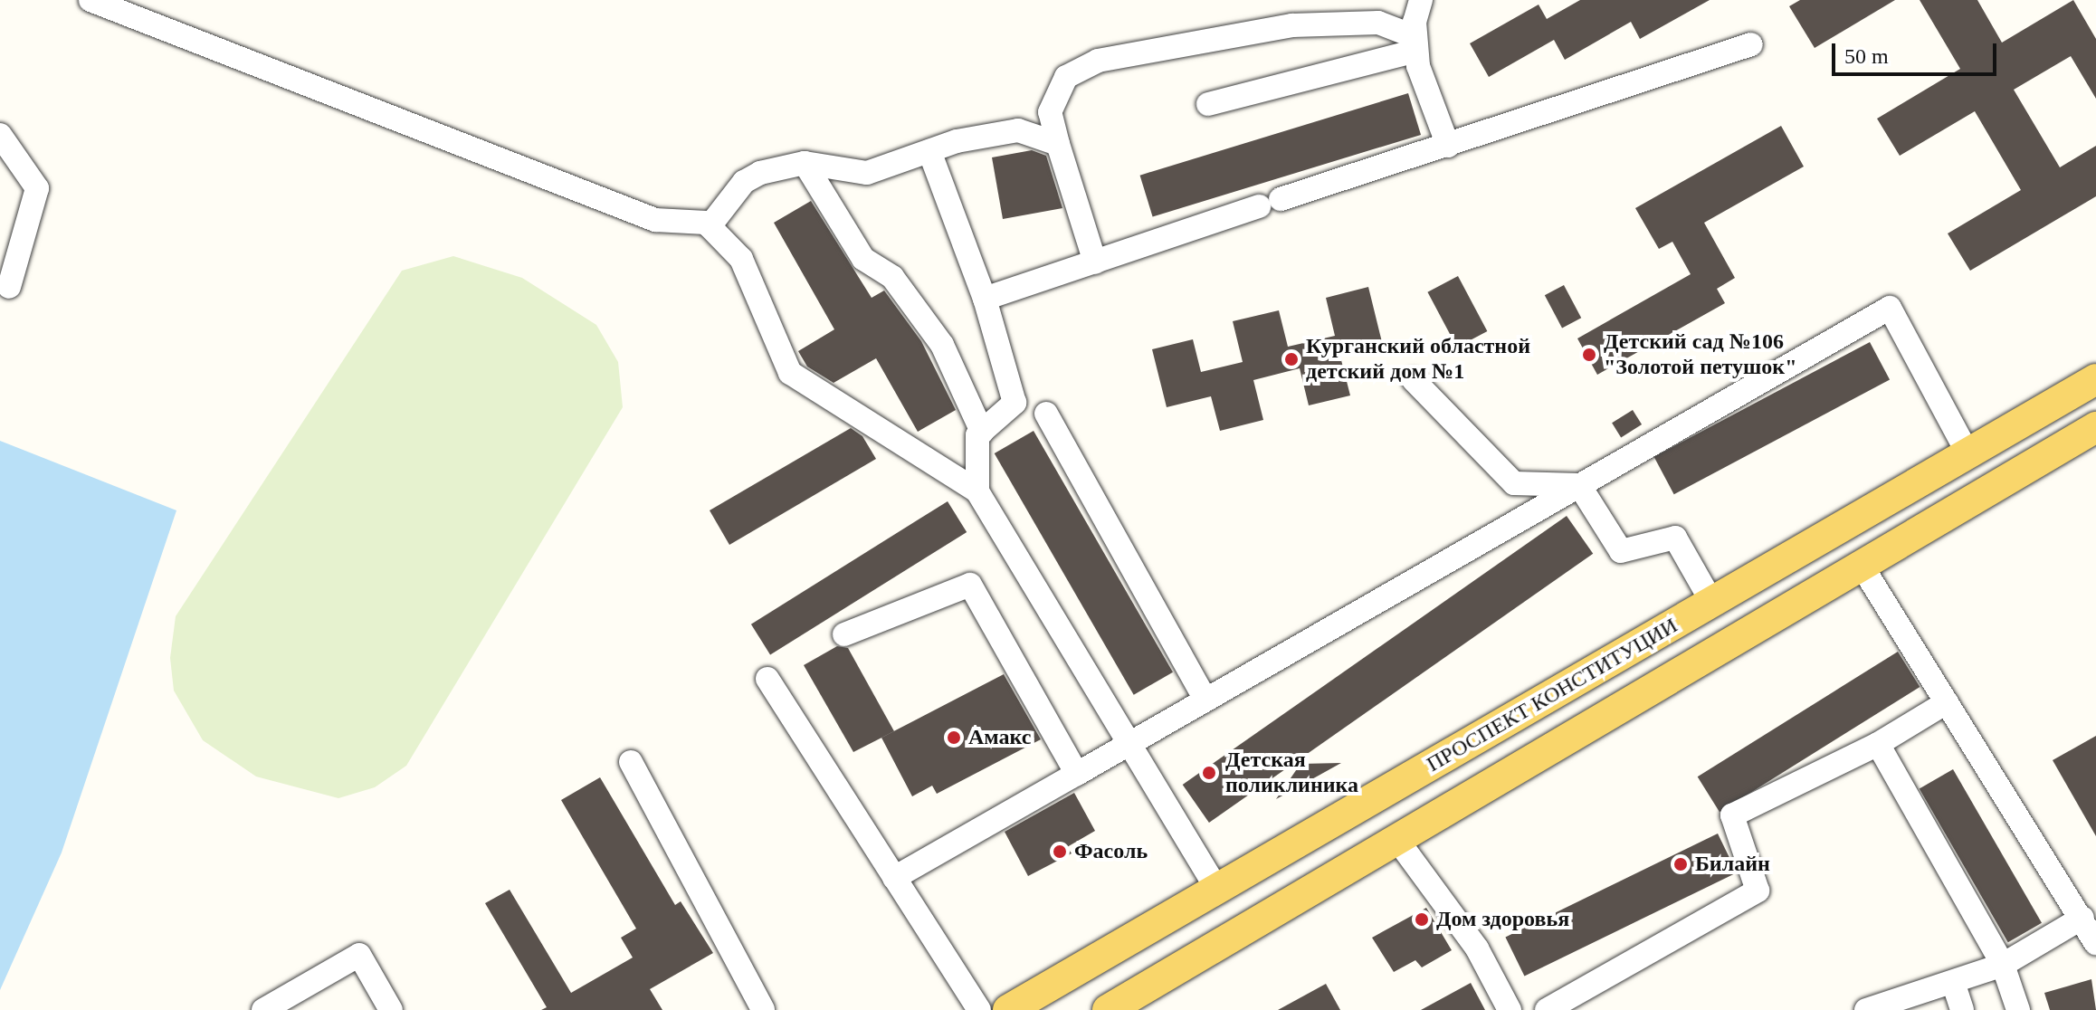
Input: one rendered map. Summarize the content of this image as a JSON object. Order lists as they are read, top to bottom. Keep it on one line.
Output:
{"streets":{"main road":["ПРОСПЕКТ КОНСТИТУЦИИ"]},"places":["Детский сад №106 \"Золотой петушок\"","Курганский областной детский дом №1","Амакс","Детская поликлиника","Фасоль","Билайн","Дом здоровья"],"scale_bar":"50 m"}
